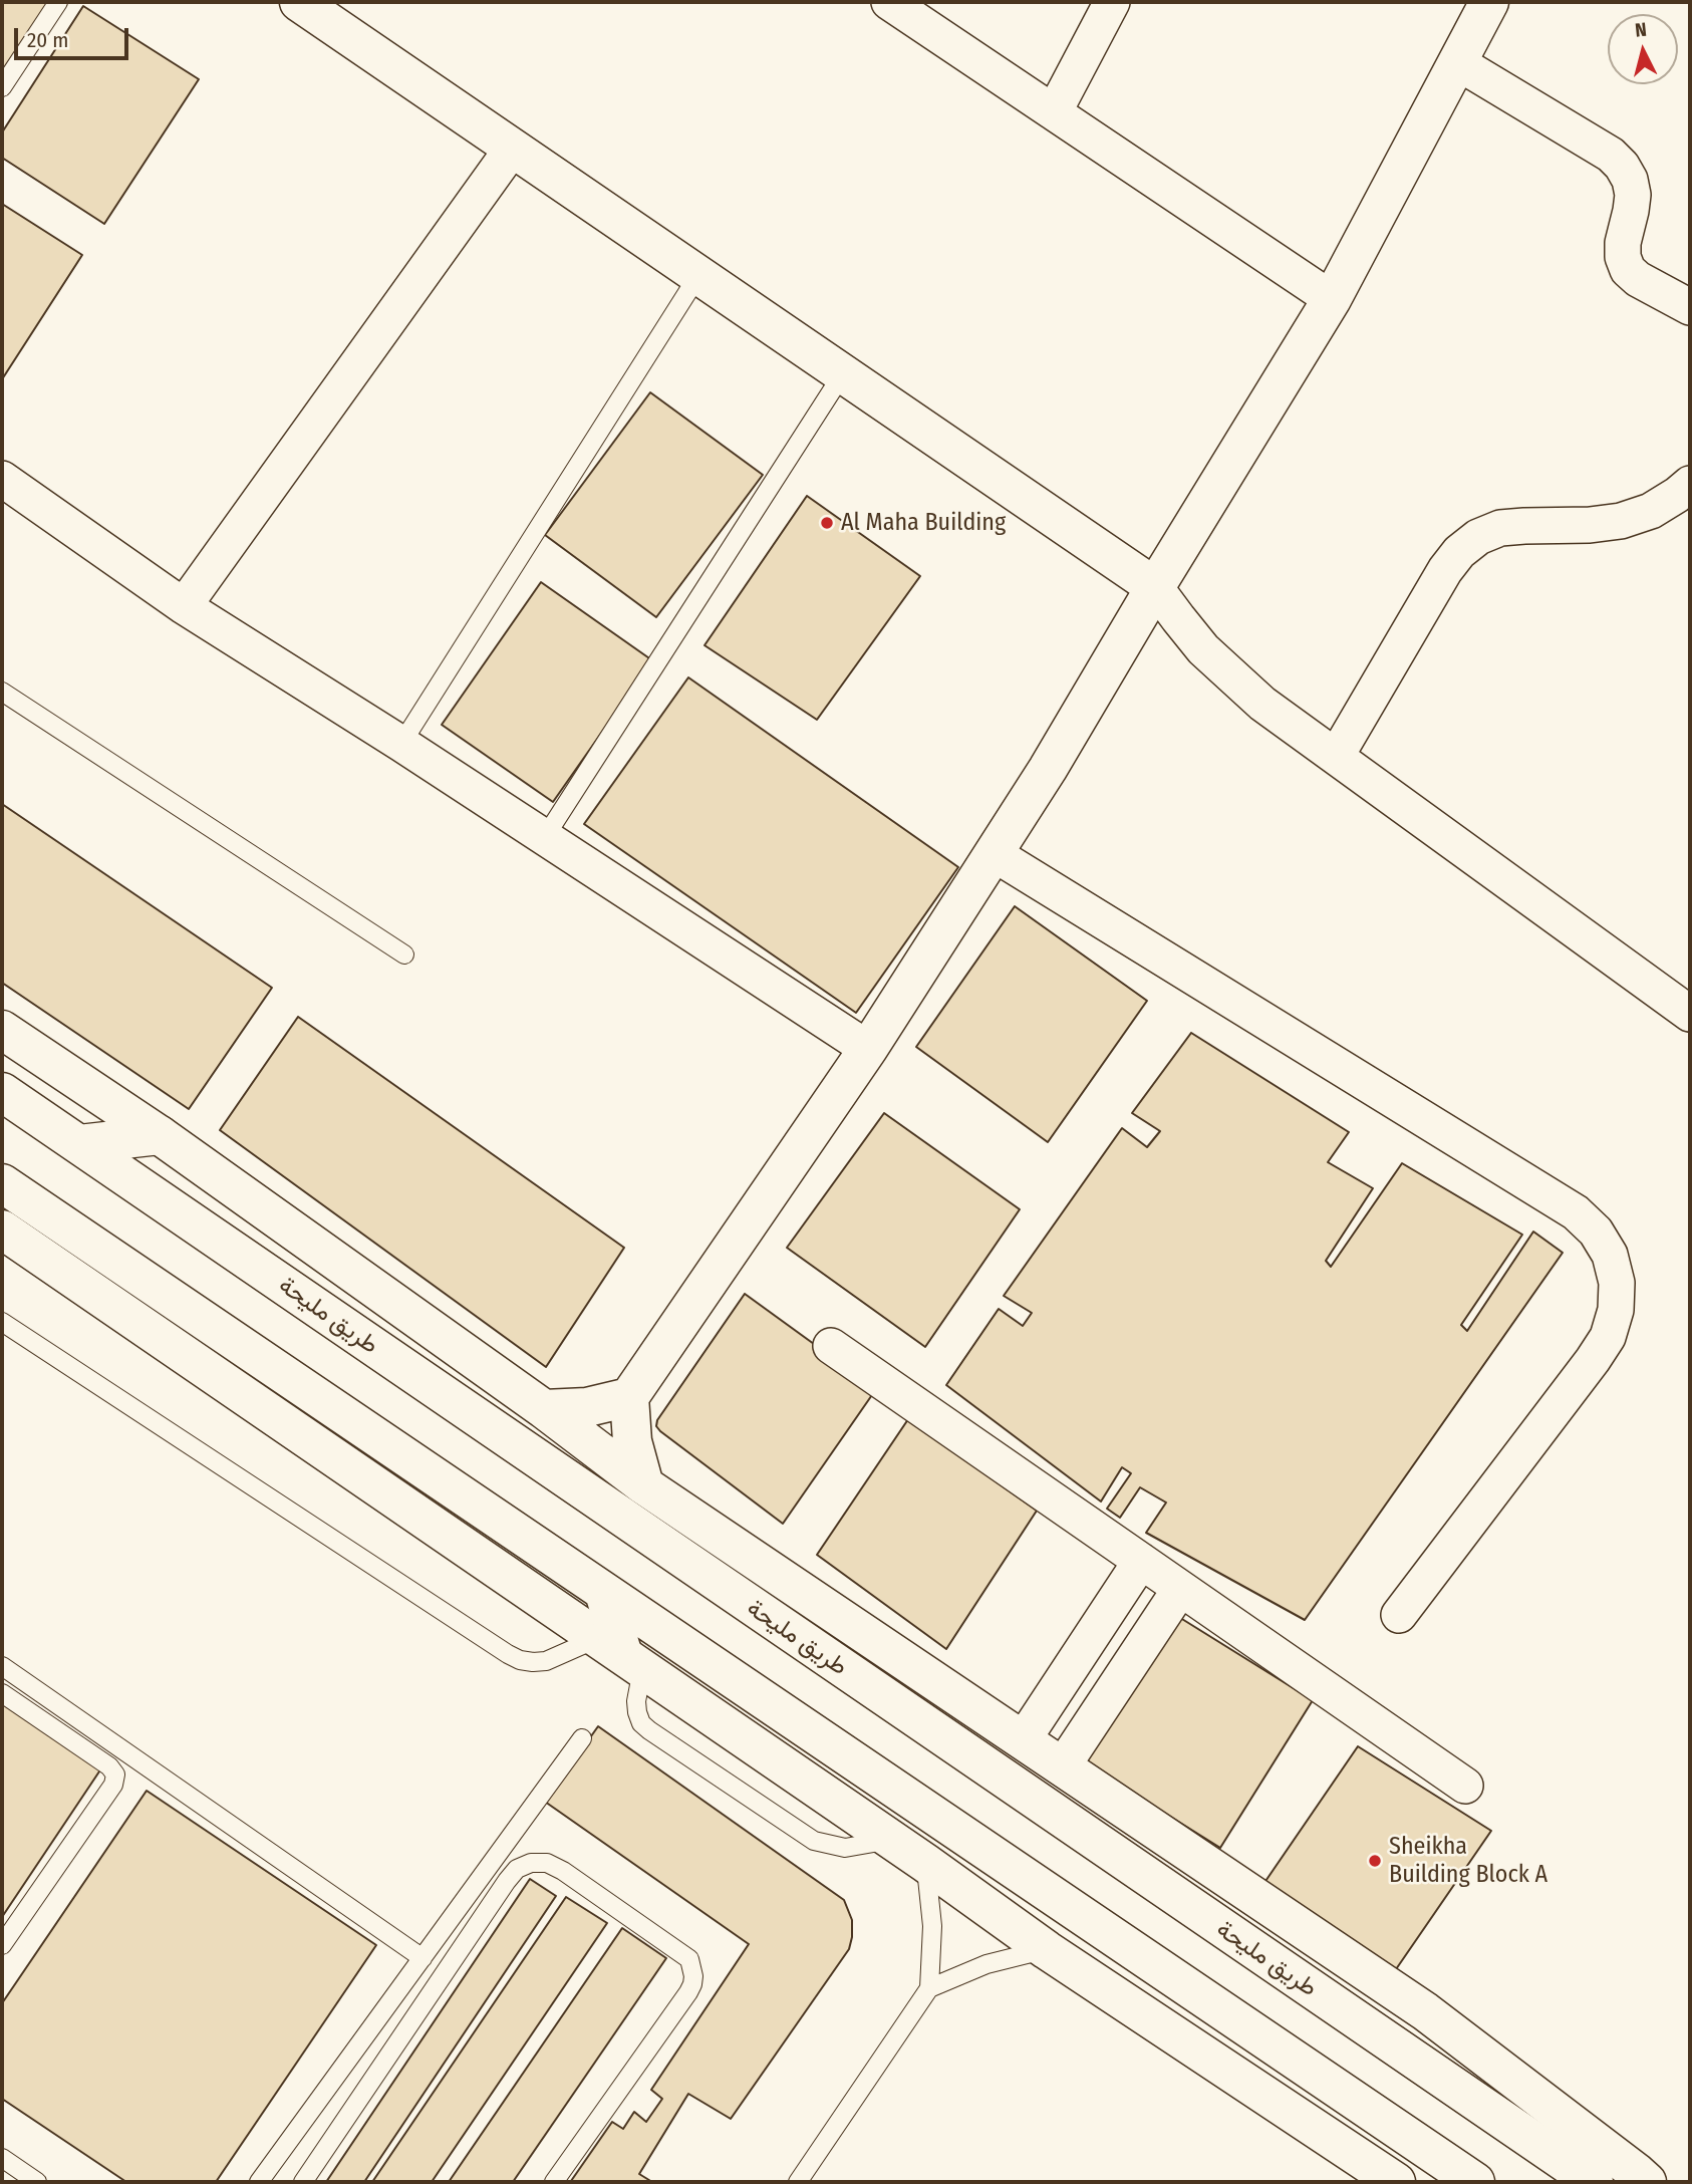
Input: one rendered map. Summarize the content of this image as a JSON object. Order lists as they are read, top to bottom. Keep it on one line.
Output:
{"streets":{"street":["طريق مليحة"]},"places":["Al Maha Building","Sheikha Building Block A"],"scale_bar":"20 m","north":"top"}
